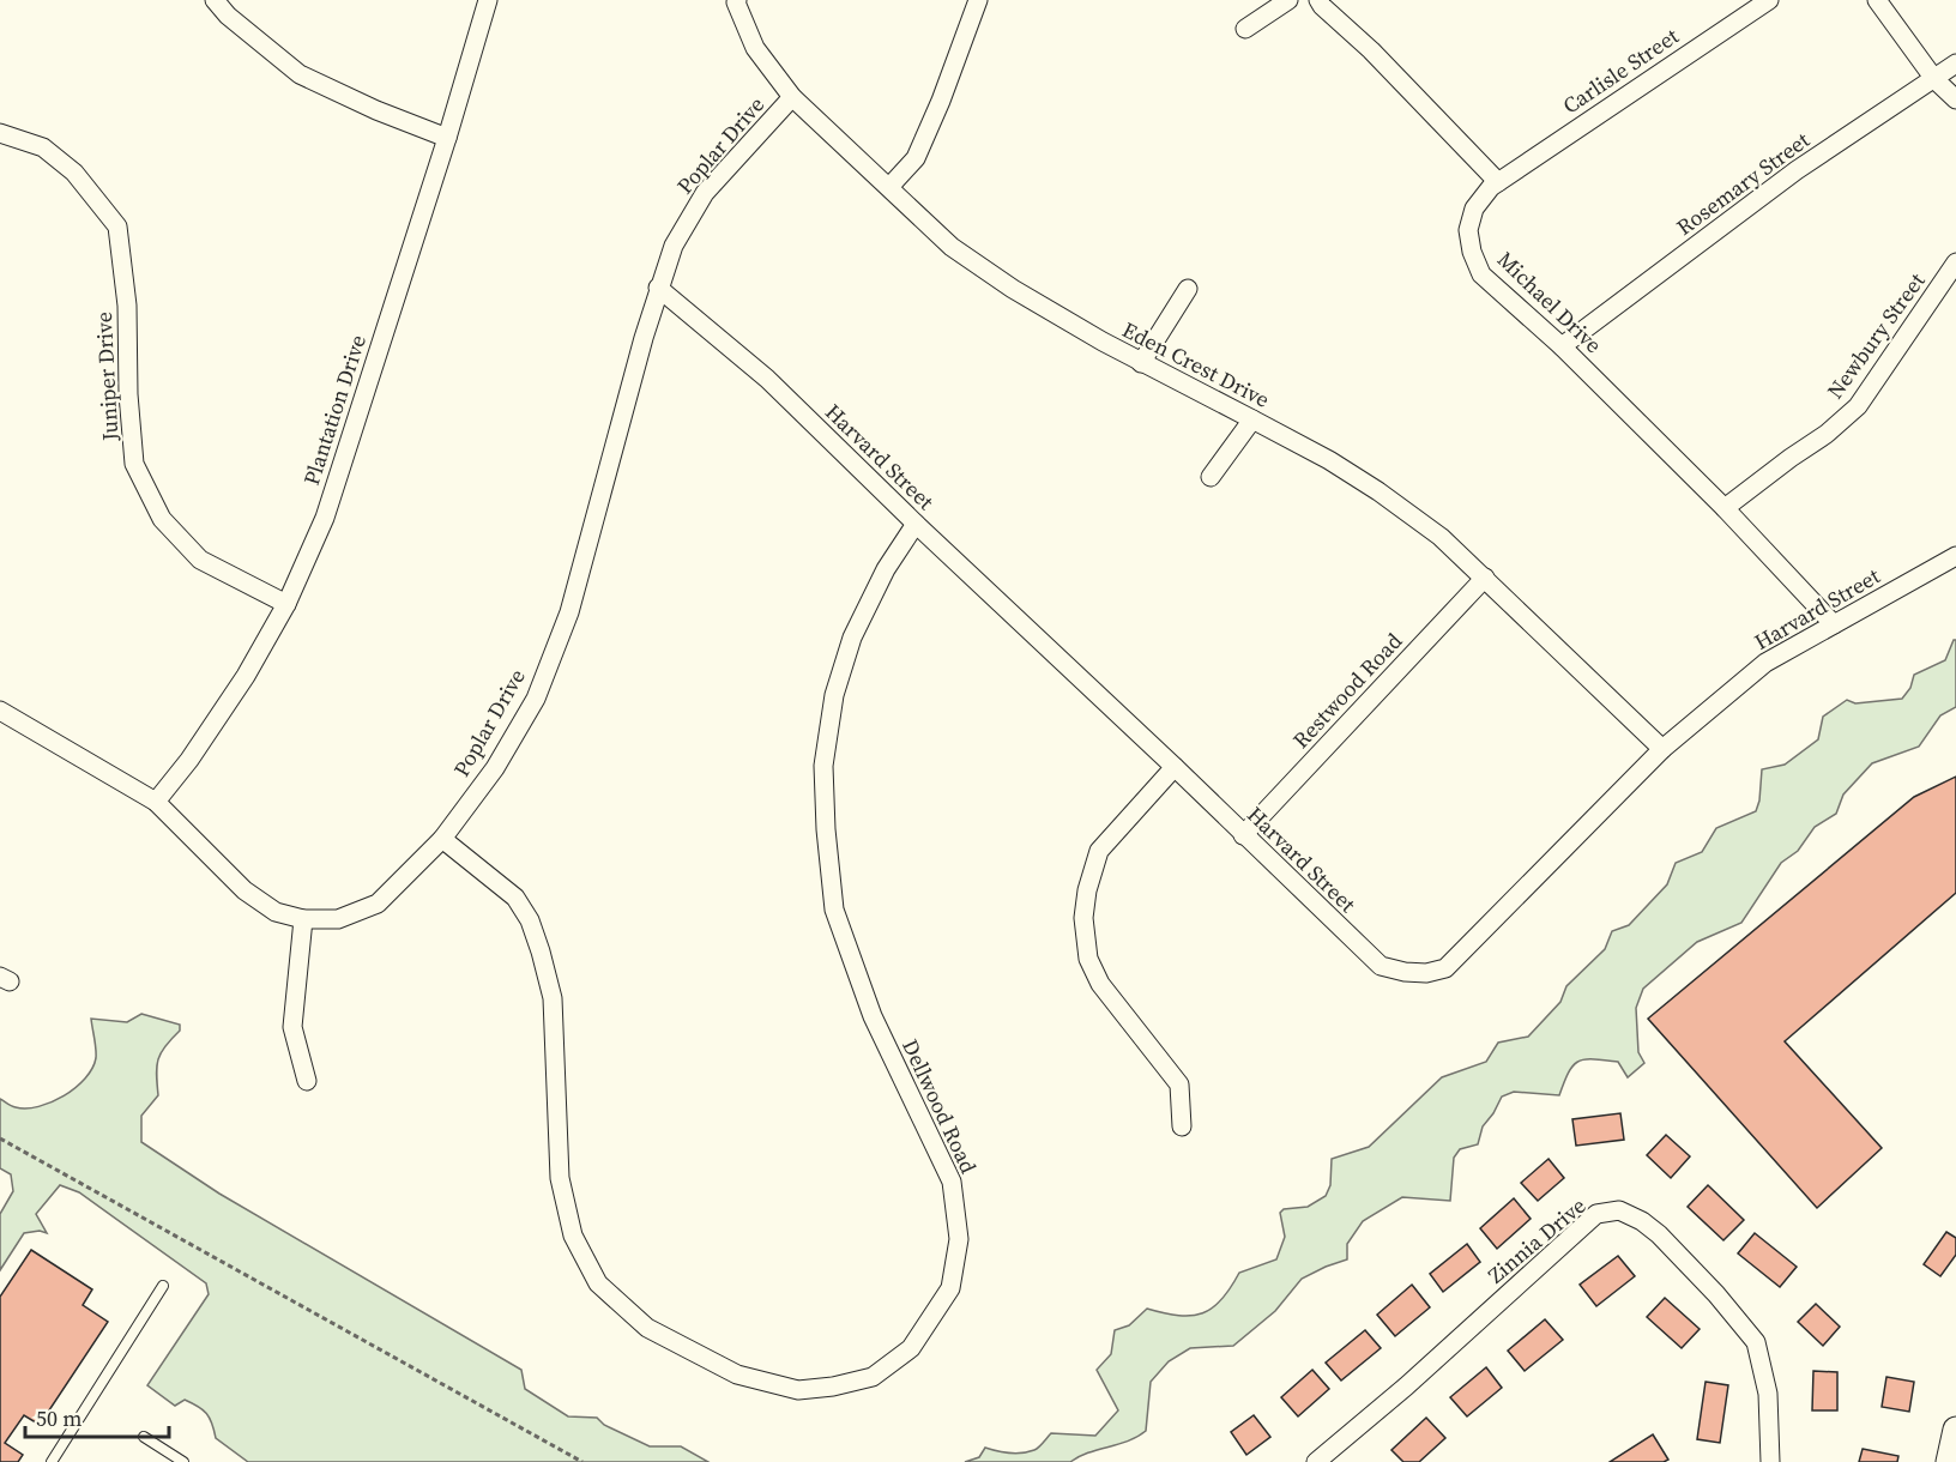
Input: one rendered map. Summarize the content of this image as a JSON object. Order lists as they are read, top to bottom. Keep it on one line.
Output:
{"streets":{"street":["Carlisle Street","Poplar Drive","Rosemary Street","Michael Drive","Newbury Street","Eden Crest Drive","Juniper Drive","Plantation Drive","Harvard Street","Restwood Road","Dellwood Road","Zinnia Drive"]},"crossings":[["Carlisle Street","Michael Drive"],["Poplar Drive","Eden Crest Drive"],["Poplar Drive","Plantation Drive"],["Poplar Drive","Harvard Street"],["Poplar Drive","Dellwood Road"],["Rosemary Street","Michael Drive"],["Michael Drive","Newbury Street"],["Michael Drive","Harvard Street"],["Eden Crest Drive","Harvard Street"],["Eden Crest Drive","Restwood Road"],["Juniper Drive","Plantation Drive"],["Harvard Street","Restwood Road"],["Harvard Street","Dellwood Road"]],"scale_bar":"50 m"}
